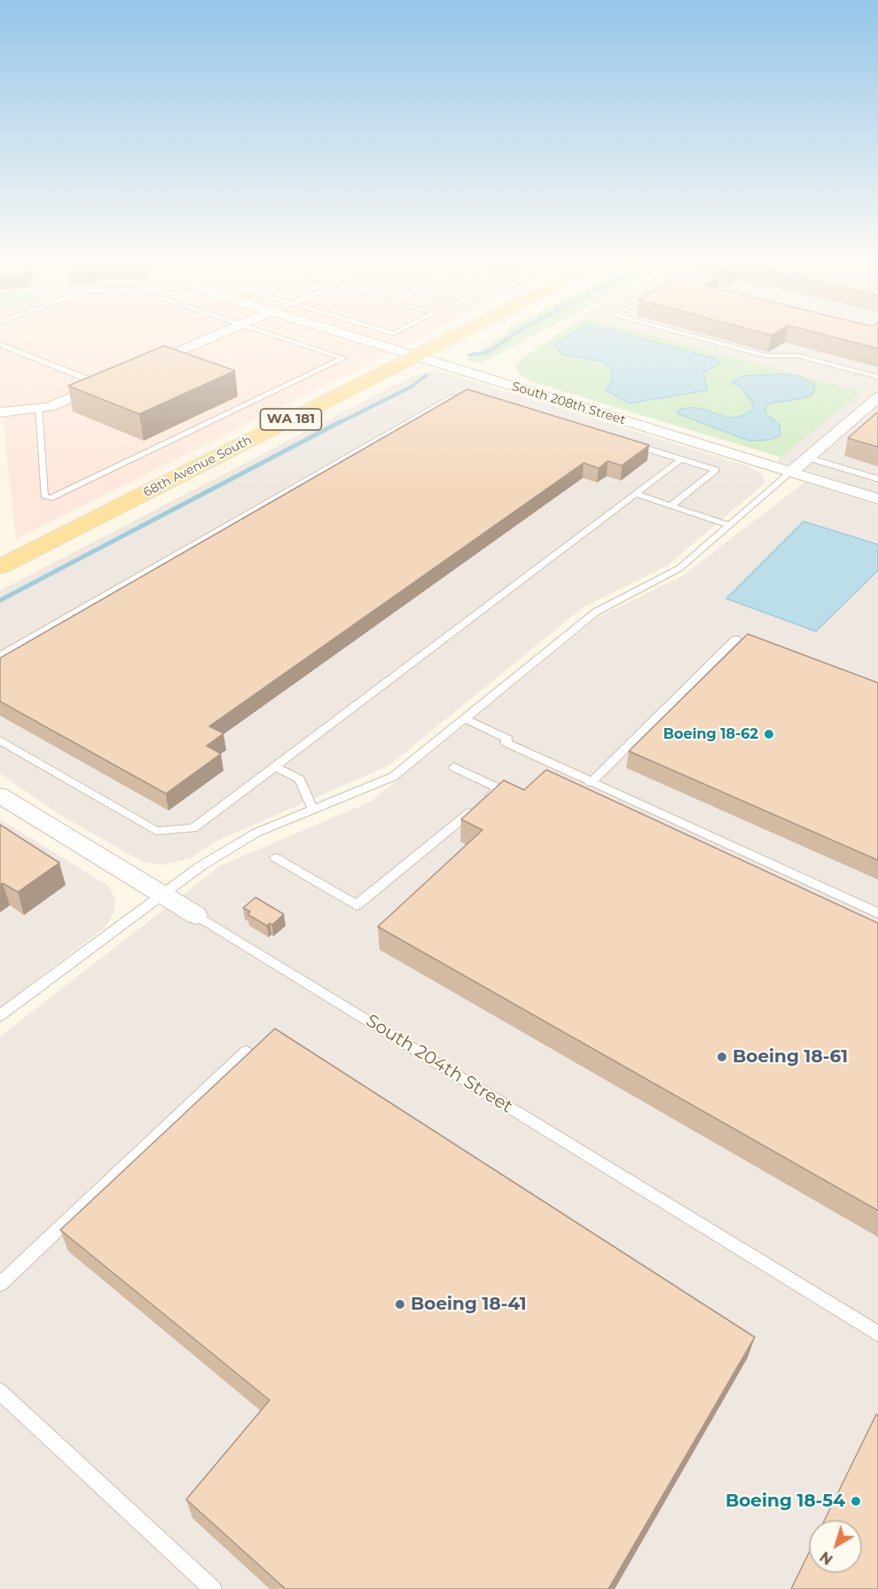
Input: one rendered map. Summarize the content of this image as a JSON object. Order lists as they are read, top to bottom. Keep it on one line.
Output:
{"streets":{"main road":["WA 181","68th Avenue South"],"street":["South 208th Street","South 204th Street"]},"crossings":[["South 208th Street","68th Avenue South"]],"places":["Boeing 18-62","Boeing 18-61","Boeing 18-41","Boeing 18-54"],"north":"bottom left"}
